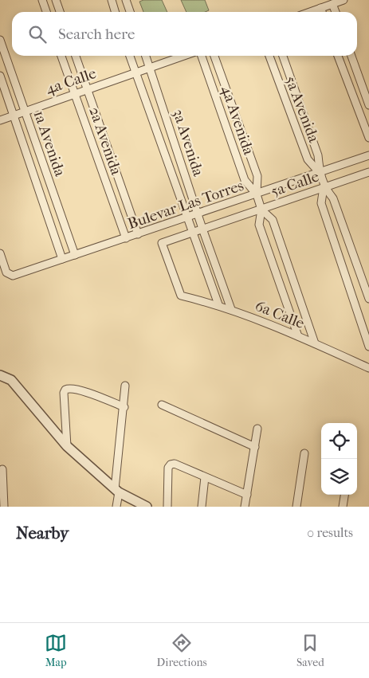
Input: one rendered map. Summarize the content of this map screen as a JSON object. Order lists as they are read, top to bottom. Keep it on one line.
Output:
{"streets":{"street":["4a Calle","5a Avenida","4a Avenida","2a Avenida","3a Avenida","1a Avenida","5a Calle","Bulevar Las Torres","6a Calle"]},"crossings":[["4a Calle","2a Avenida"],["4a Calle","3a Avenida"],["4a Calle","1a Avenida"],["5a Avenida","5a Calle"],["5a Avenida","Bulevar Las Torres"],["4a Avenida","5a Calle"],["4a Avenida","Bulevar Las Torres"],["4a Avenida","6a Calle"],["2a Avenida","Bulevar Las Torres"],["3a Avenida","5a Calle"],["3a Avenida","Bulevar Las Torres"],["3a Avenida","6a Calle"],["1a Avenida","Bulevar Las Torres"],["5a Calle","6a Calle"]],"page":{"search":"Search here","heading":["Nearby","0 results"],"nav":["Map","Directions","Saved"]}}
